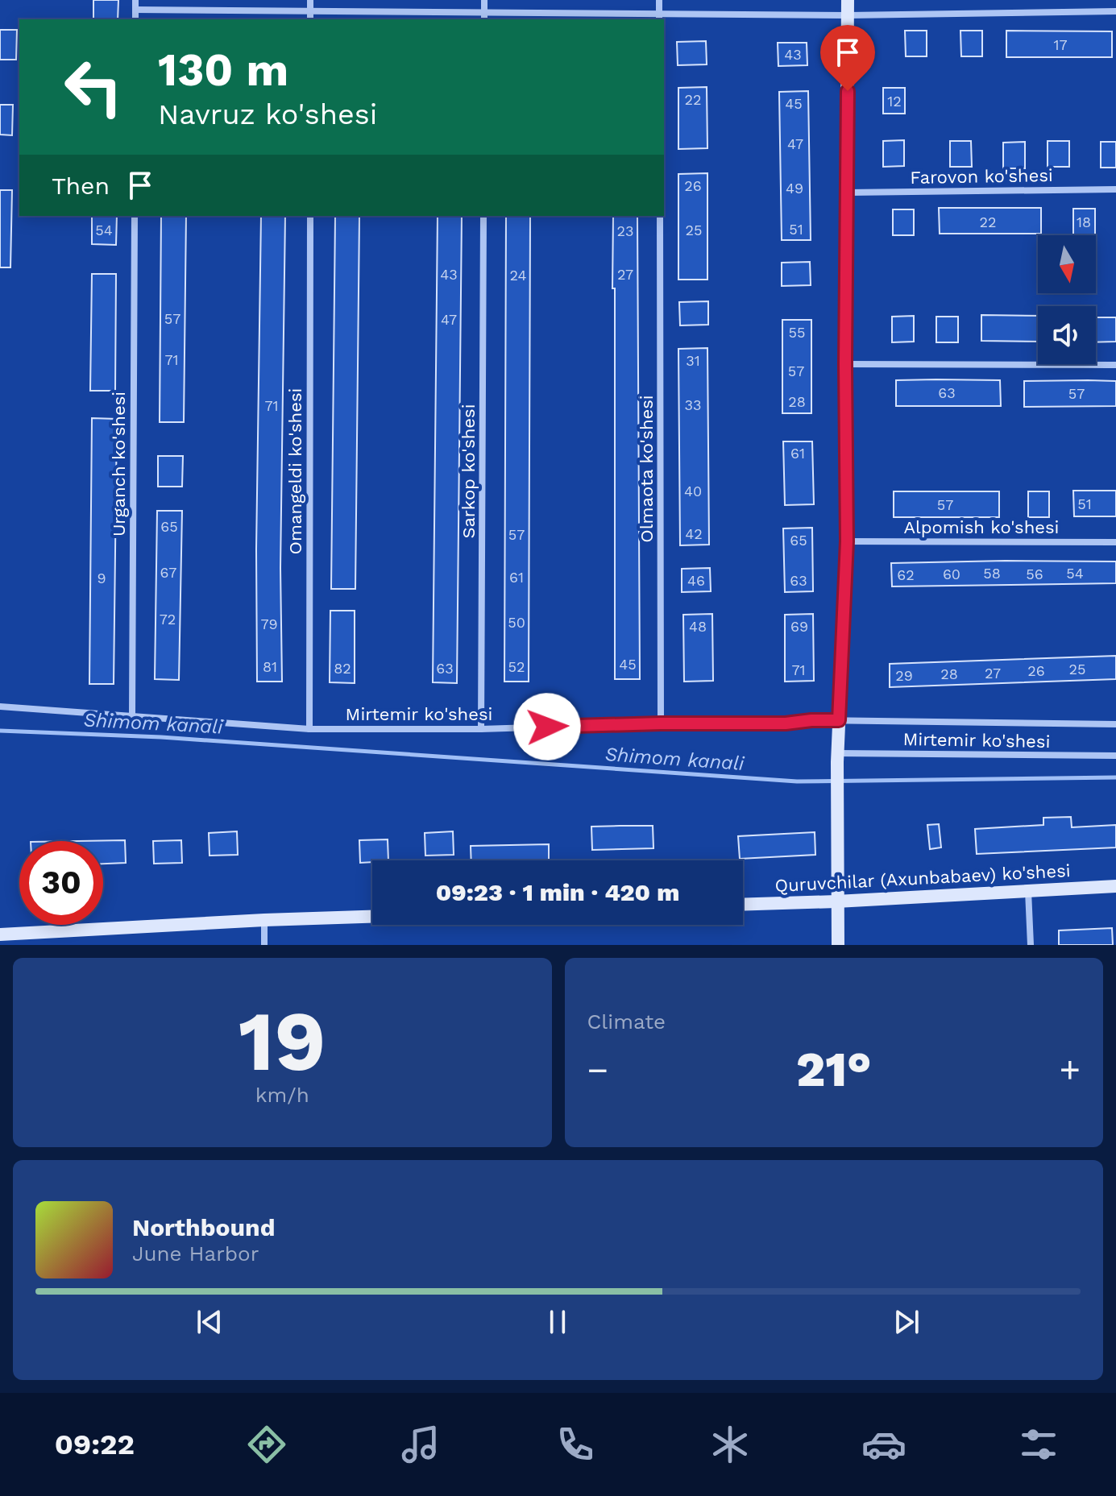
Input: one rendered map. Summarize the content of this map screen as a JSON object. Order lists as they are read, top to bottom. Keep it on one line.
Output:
{"streets":{"street":["Farovon ko'shesi","Urganch ko'shesi","Olmaota ko'shesi","Omangeldi ko'shesi","Sarkop ko'shesi","Alpomish ko'shesi","Mirtemir ko'shesi","Quruvchilar (Axunbabaev) ko'shesi"]},"crossings":[["Urganch ko'shesi","Mirtemir ko'shesi"],["Olmaota ko'shesi","Mirtemir ko'shesi"],["Omangeldi ko'shesi","Mirtemir ko'shesi"],["Sarkop ko'shesi","Mirtemir ko'shesi"]],"water":["Shimom kanali"],"house_numbers":["17","43","22","12","45","47","26","49","22","18","51","54","25","23","43","27","24","57","47","55","71","31","57","63","57","28","33","71","61","40","51","57","65","42","57","65","67","58","54","60","56","62","61","9","46","63","72","50","79","48","69","45","81","52","82","63","25","71","26","27","28","29"],"north":"bottom","page":{"turn":["130 m","Navruz ko'shesi"],"then":"Then","limit":"30","trip":"09:23 · 1 min · 420 m","tile":[["19","km/h"],"Climate"],"heat":["−","21°","+"],"song":["Northbound","June Harbor"],"tabs":"09:22"}}
